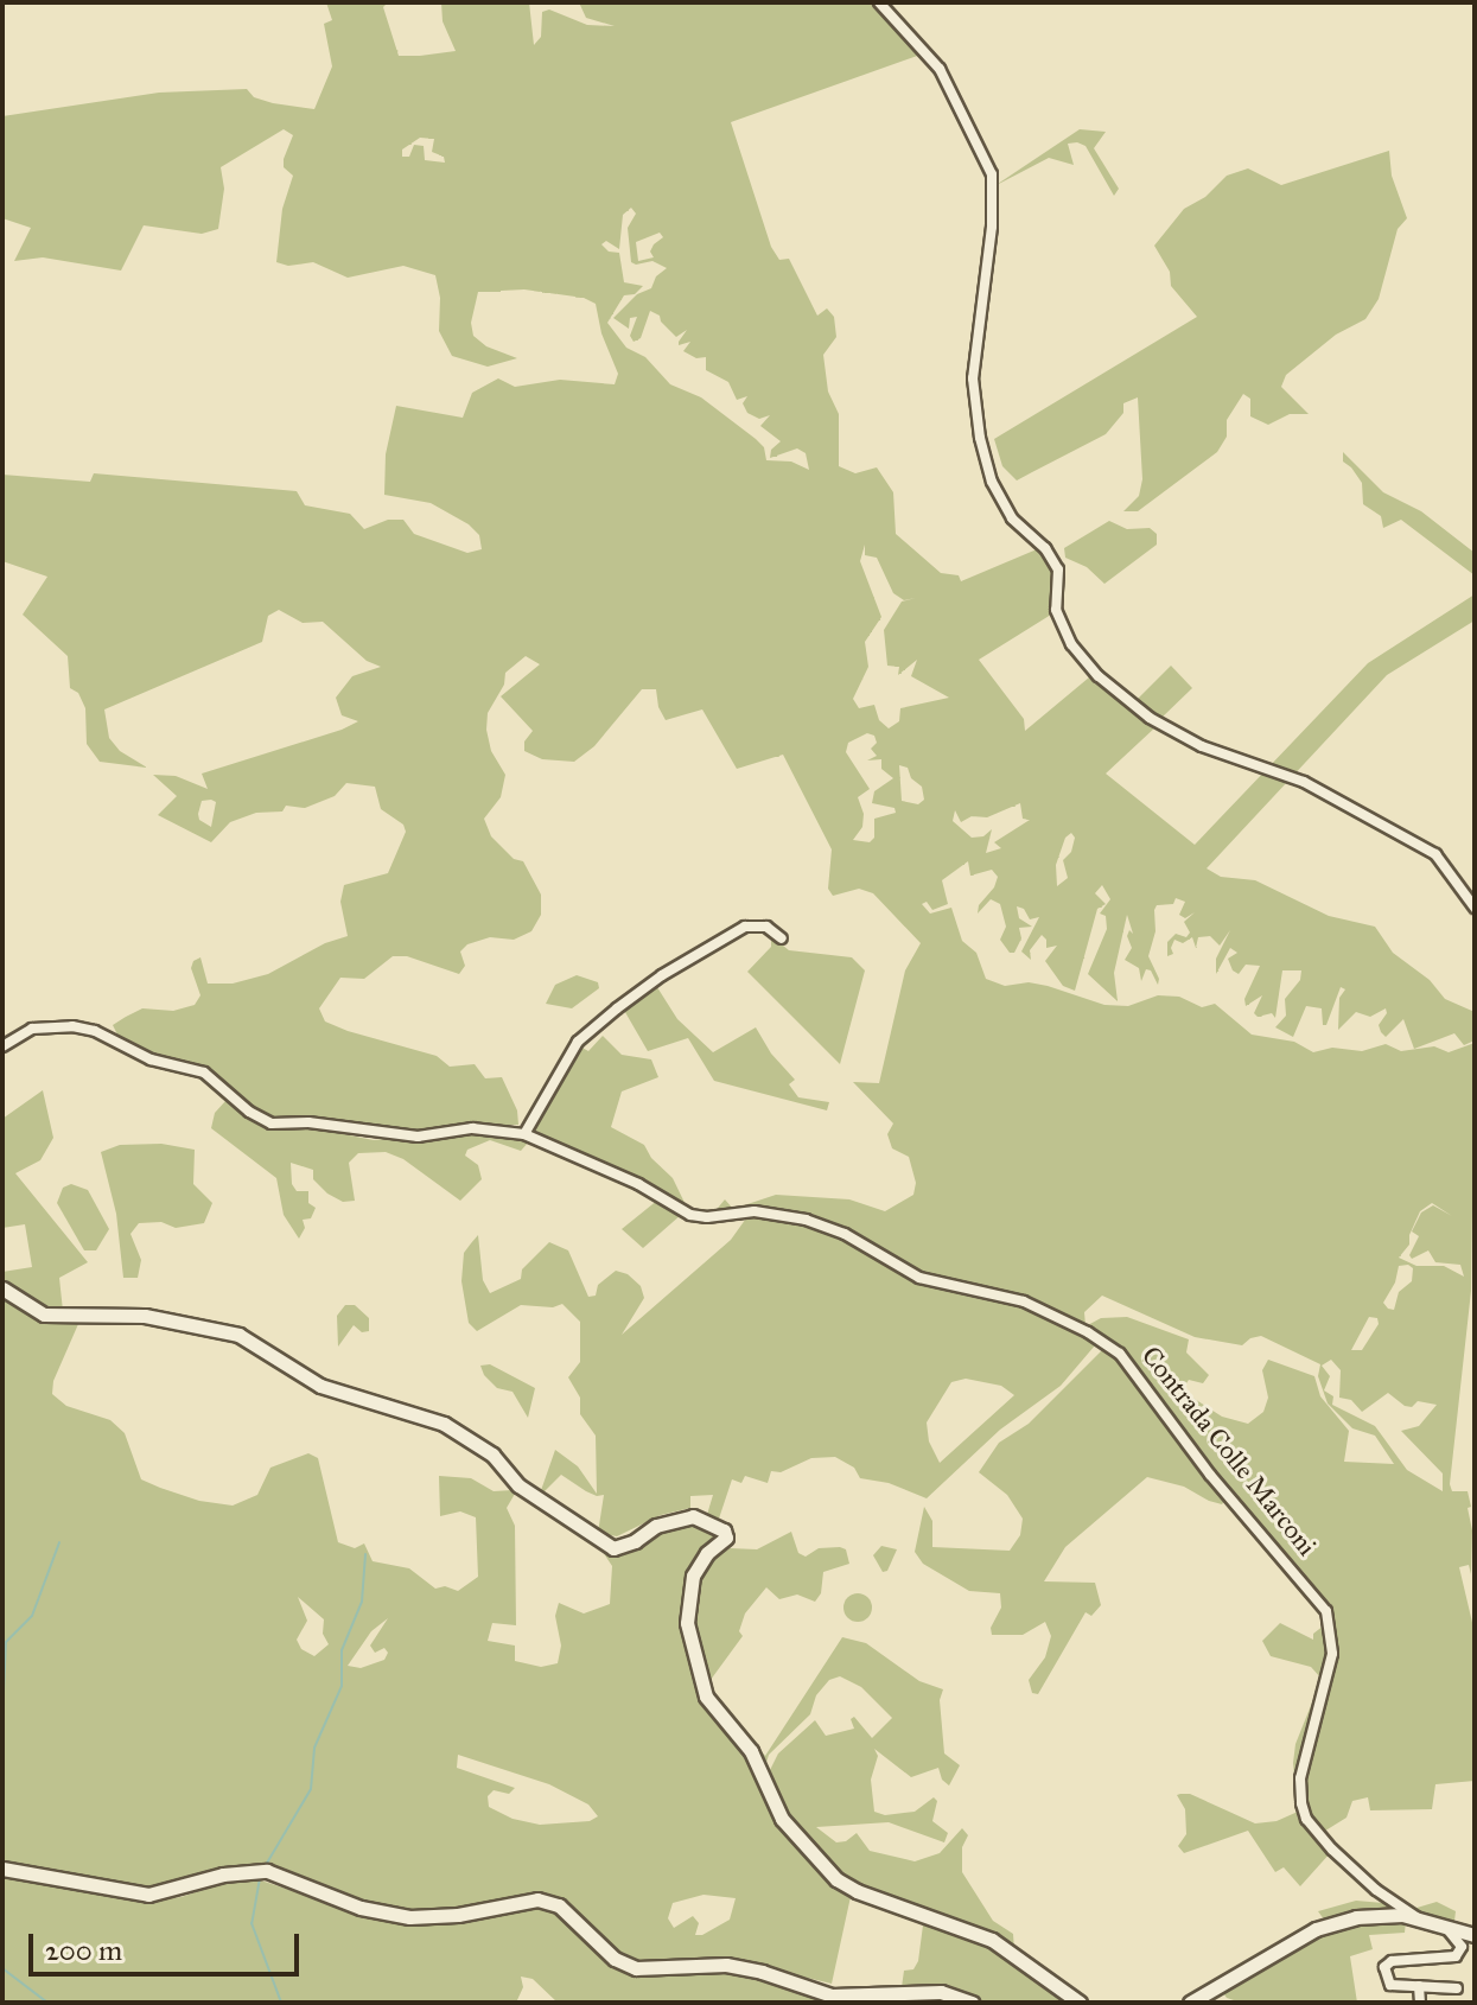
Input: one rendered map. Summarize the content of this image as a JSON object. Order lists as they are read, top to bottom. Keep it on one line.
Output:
{"streets":{"street":["Contrada Colle Marconi"]},"scale_bar":"200 m"}
